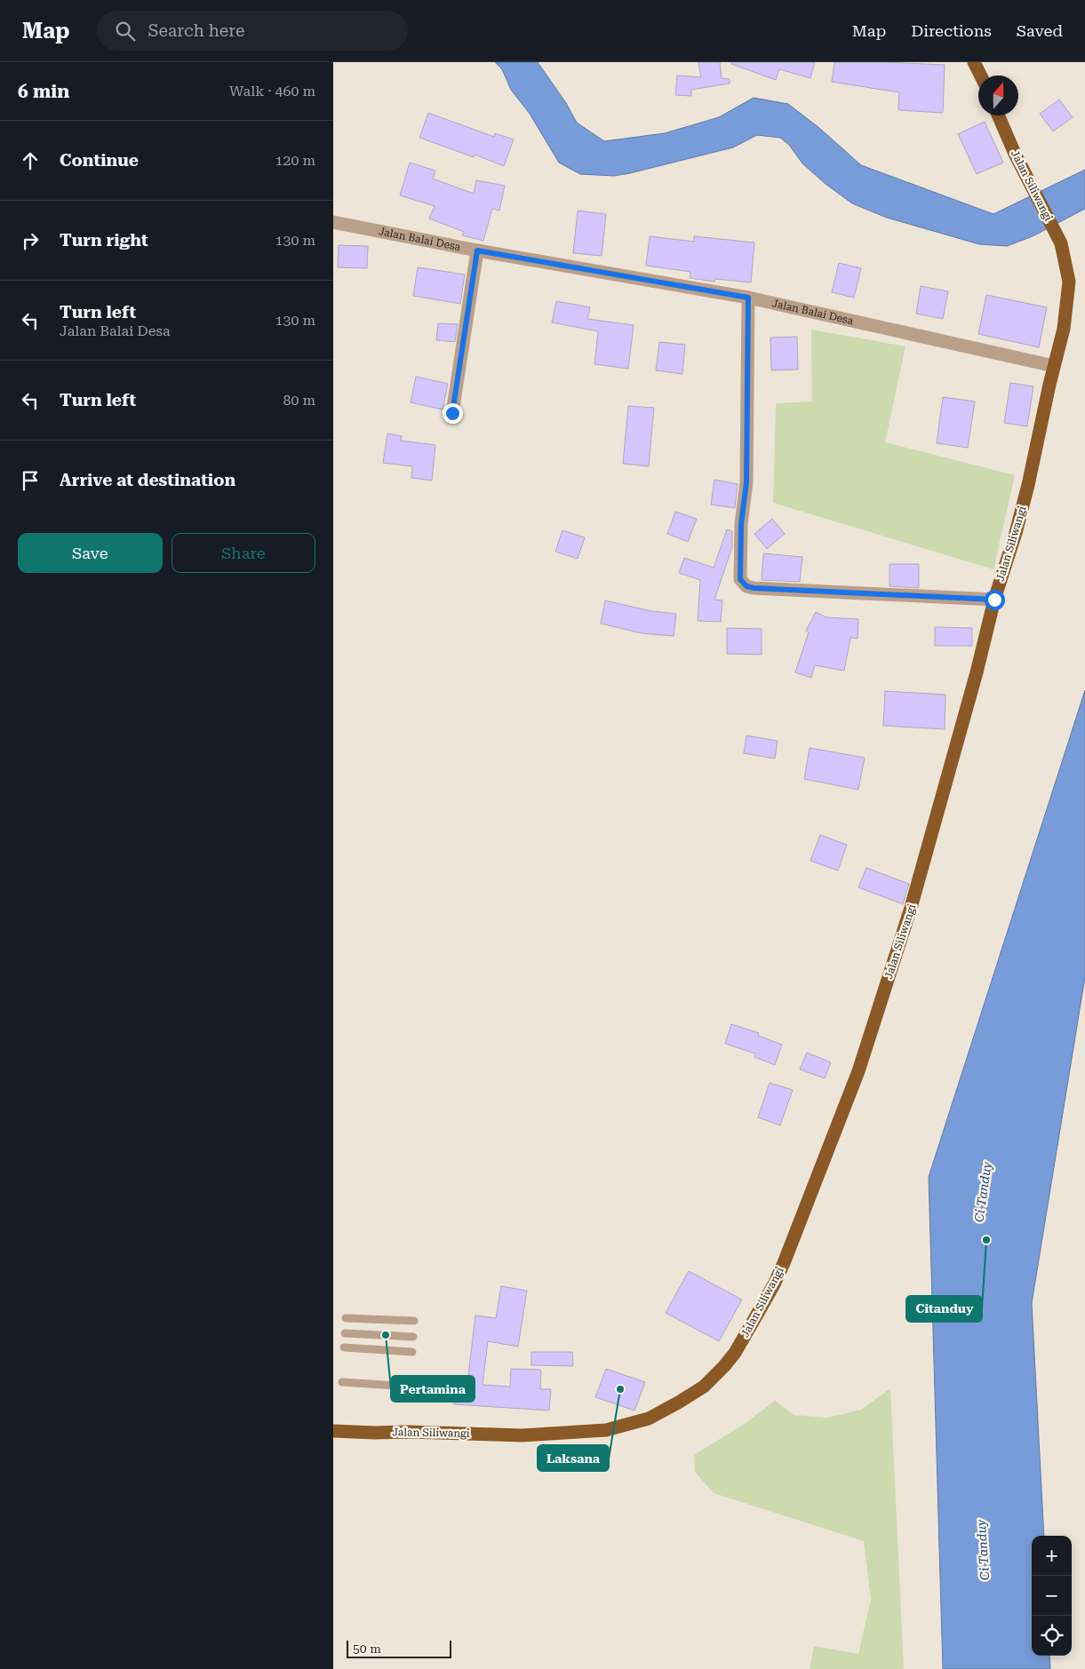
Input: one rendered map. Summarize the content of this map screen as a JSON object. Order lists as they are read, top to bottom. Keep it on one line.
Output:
{"streets":{"highway":["Jalan Siliwangi"],"street":["Jalan Balai Desa"]},"crossings":[["Jalan Siliwangi","Jalan Balai Desa"]],"water":["Ci Tanduy"],"places":["Citanduy","Pertamina","Laksana"],"scale_bar":"50 m","north":"top","page":{"header":"Map","search":"Search here","nav":["Map","Directions","Saved"],"heading":["6 min","Walk · 460 m"],"list":[["Continue","120 m"],["Turn right","130 m"],["Turn left","Jalan Balai Desa","130 m"],["Turn left","80 m"],"Arrive at destination"],"buttons":["Save","Share"],"map_buttons":["+","−"],"scale":"50 m"}}
